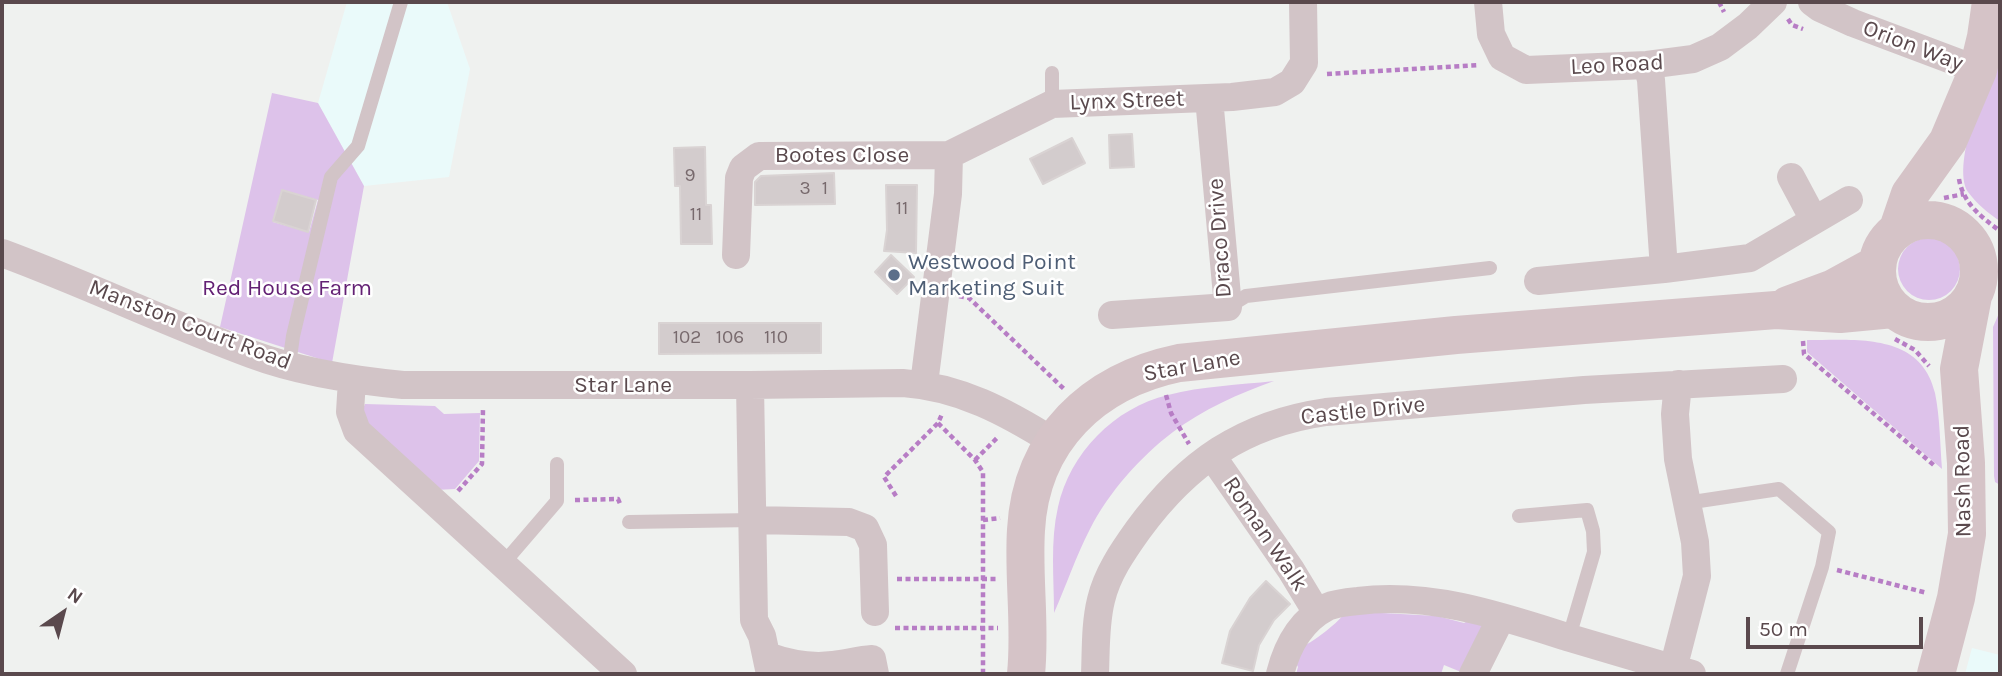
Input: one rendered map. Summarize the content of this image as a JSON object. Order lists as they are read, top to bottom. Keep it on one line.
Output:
{"streets":{"street":["Orion Way","Leo Road","Lynx Street","Bootes Close","Draco Drive","Manston Court Road","Star Lane","Castle Drive","Nash Road","Roman Walk"]},"crossings":[["Lynx Street","Bootes Close"],["Lynx Street","Draco Drive"],["Manston Court Road","Star Lane"],["Star Lane","Nash Road"],["Castle Drive","Roman Walk"]],"parks":["Red House Farm"],"places":["Westwood Point Marketing Suit"],"house_numbers":["9","3","1","11","11","102","106","110"],"scale_bar":"50 m","north":"top right"}
